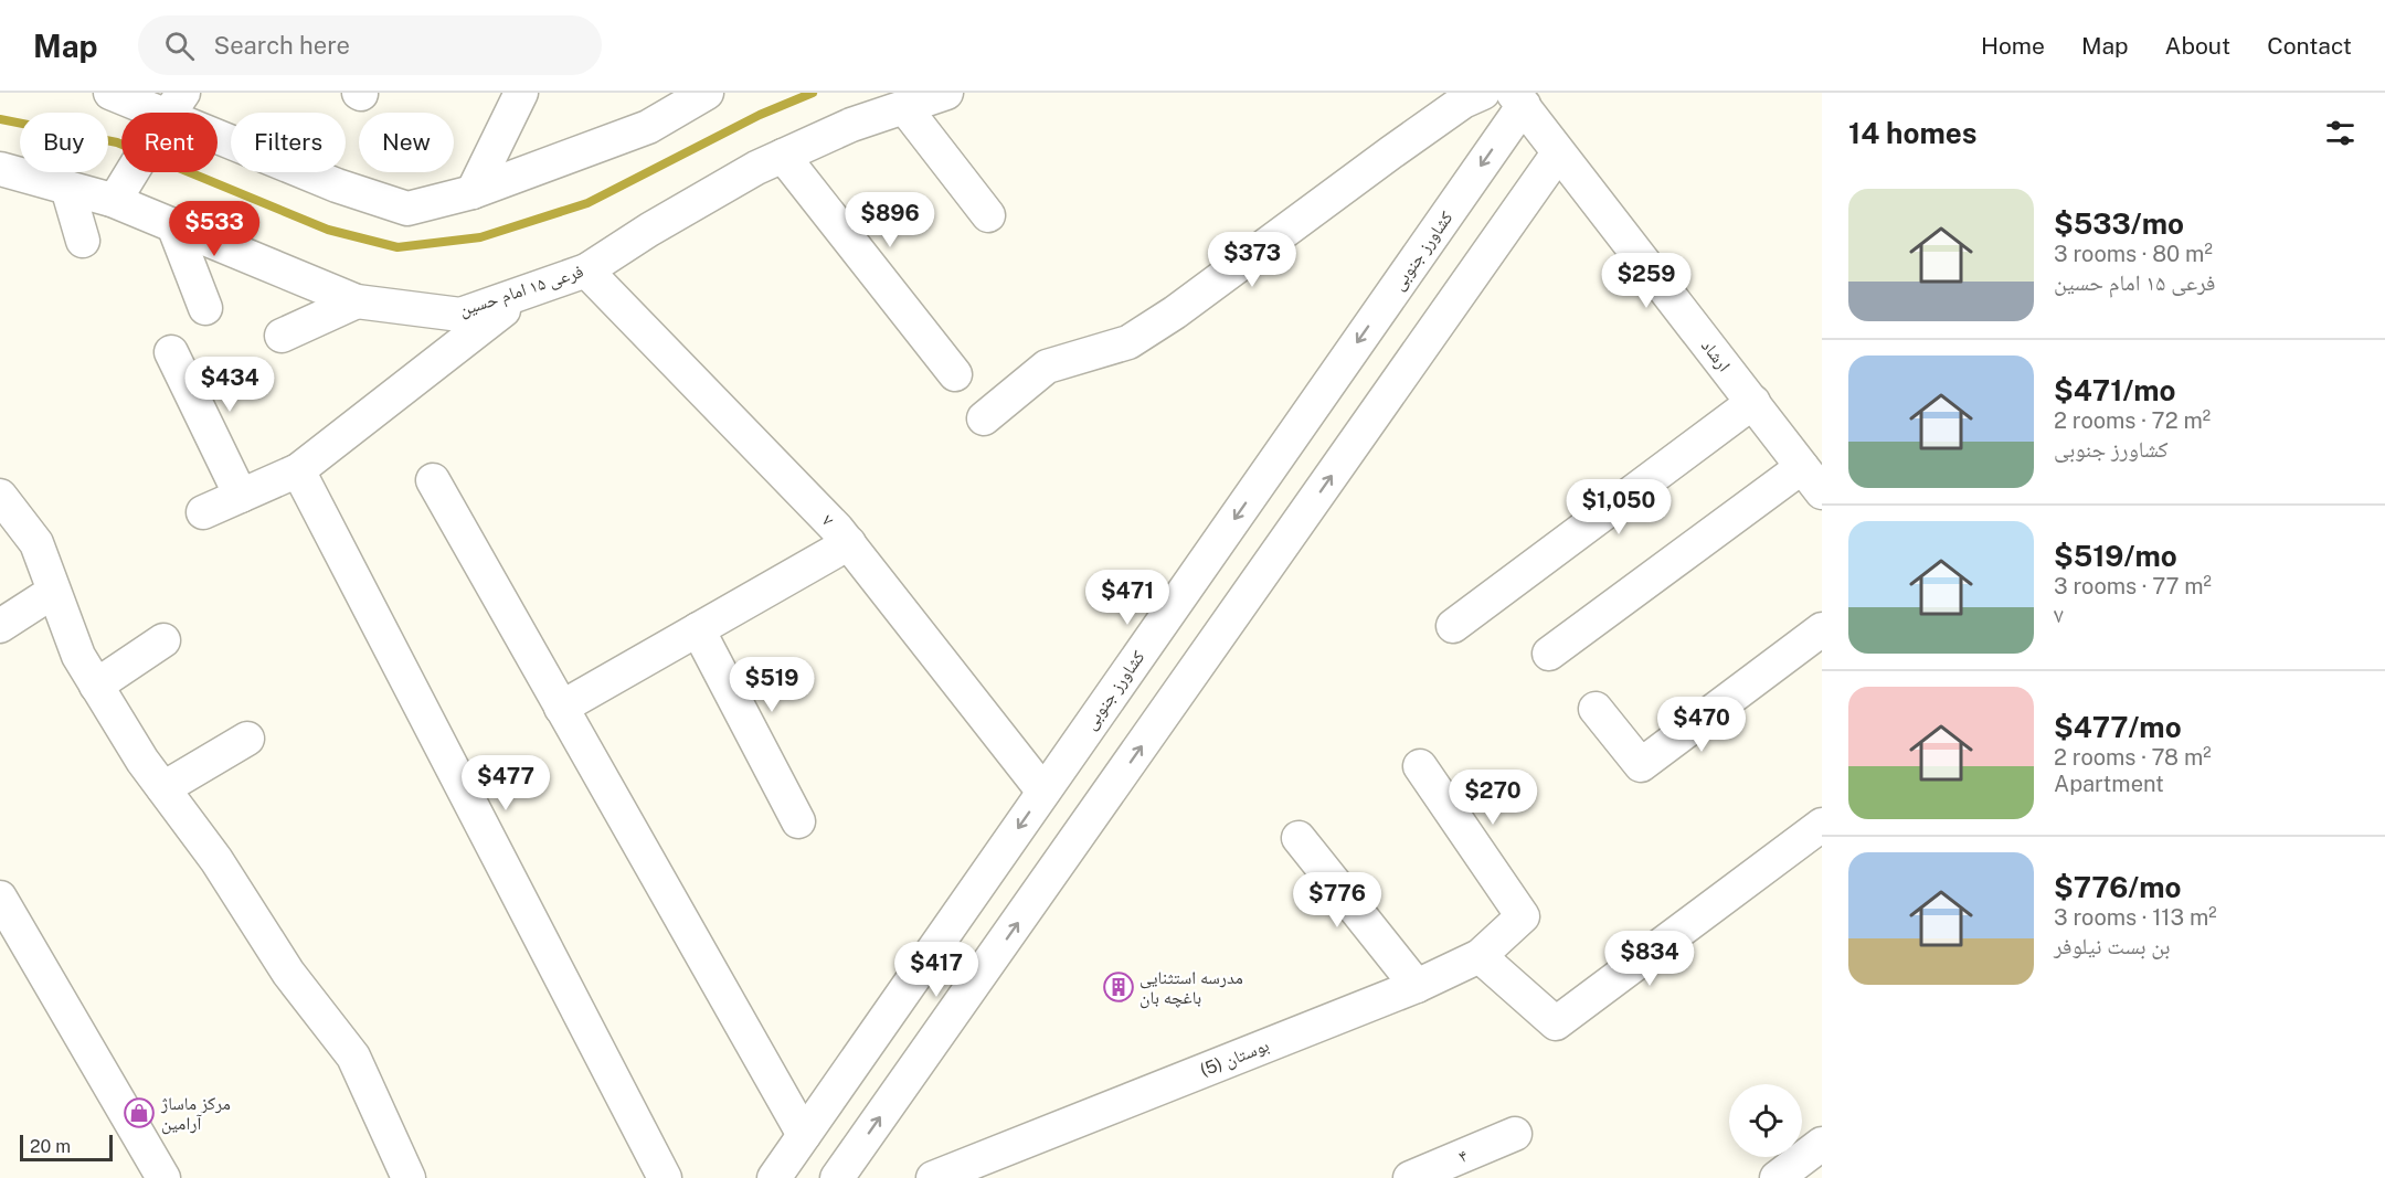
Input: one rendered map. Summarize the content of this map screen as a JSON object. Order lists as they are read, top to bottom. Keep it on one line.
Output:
{"streets":{"street":["کشاورز جنوبی","فرعی ۱۵ امام حسین","ارشاد","۷","بوستان (5)","۴"]},"crossings":[["کشاورز جنوبی","ارشاد"],["کشاورز جنوبی","۷"],["فرعی ۱۵ امام حسین","۷"]],"places":{"building":["مدرسه استثنایی باغچه بان"],"shop":["مرکز ماساژ آرامین"]},"scale_bar":"20 m","page":{"header":"Map","search":"Search here","nav":["Home","Map","About","Contact"],"heading":"14 homes","chip":["Buy","Rent","Filters","New"],"list":[{"name":"$533/mo","note":"3 rooms · 80 m² · فرعی ۱۵ امام حسین"},{"name":"$471/mo","note":"2 rooms · 72 m² · کشاورز جنوبی"},{"name":"$519/mo","note":"3 rooms · 77 m² · ۷"},{"name":"$477/mo","note":"2 rooms · 78 m² · Apartment"},{"name":"$776/mo","note":"3 rooms · 113 m² · بن بست نیلوفر"}],"price":["$896","$533","$373","$259","$434","$1,050","$471","$519","$470","$477","$270","$776","$834","$417"],"scale":"20 m"}}
